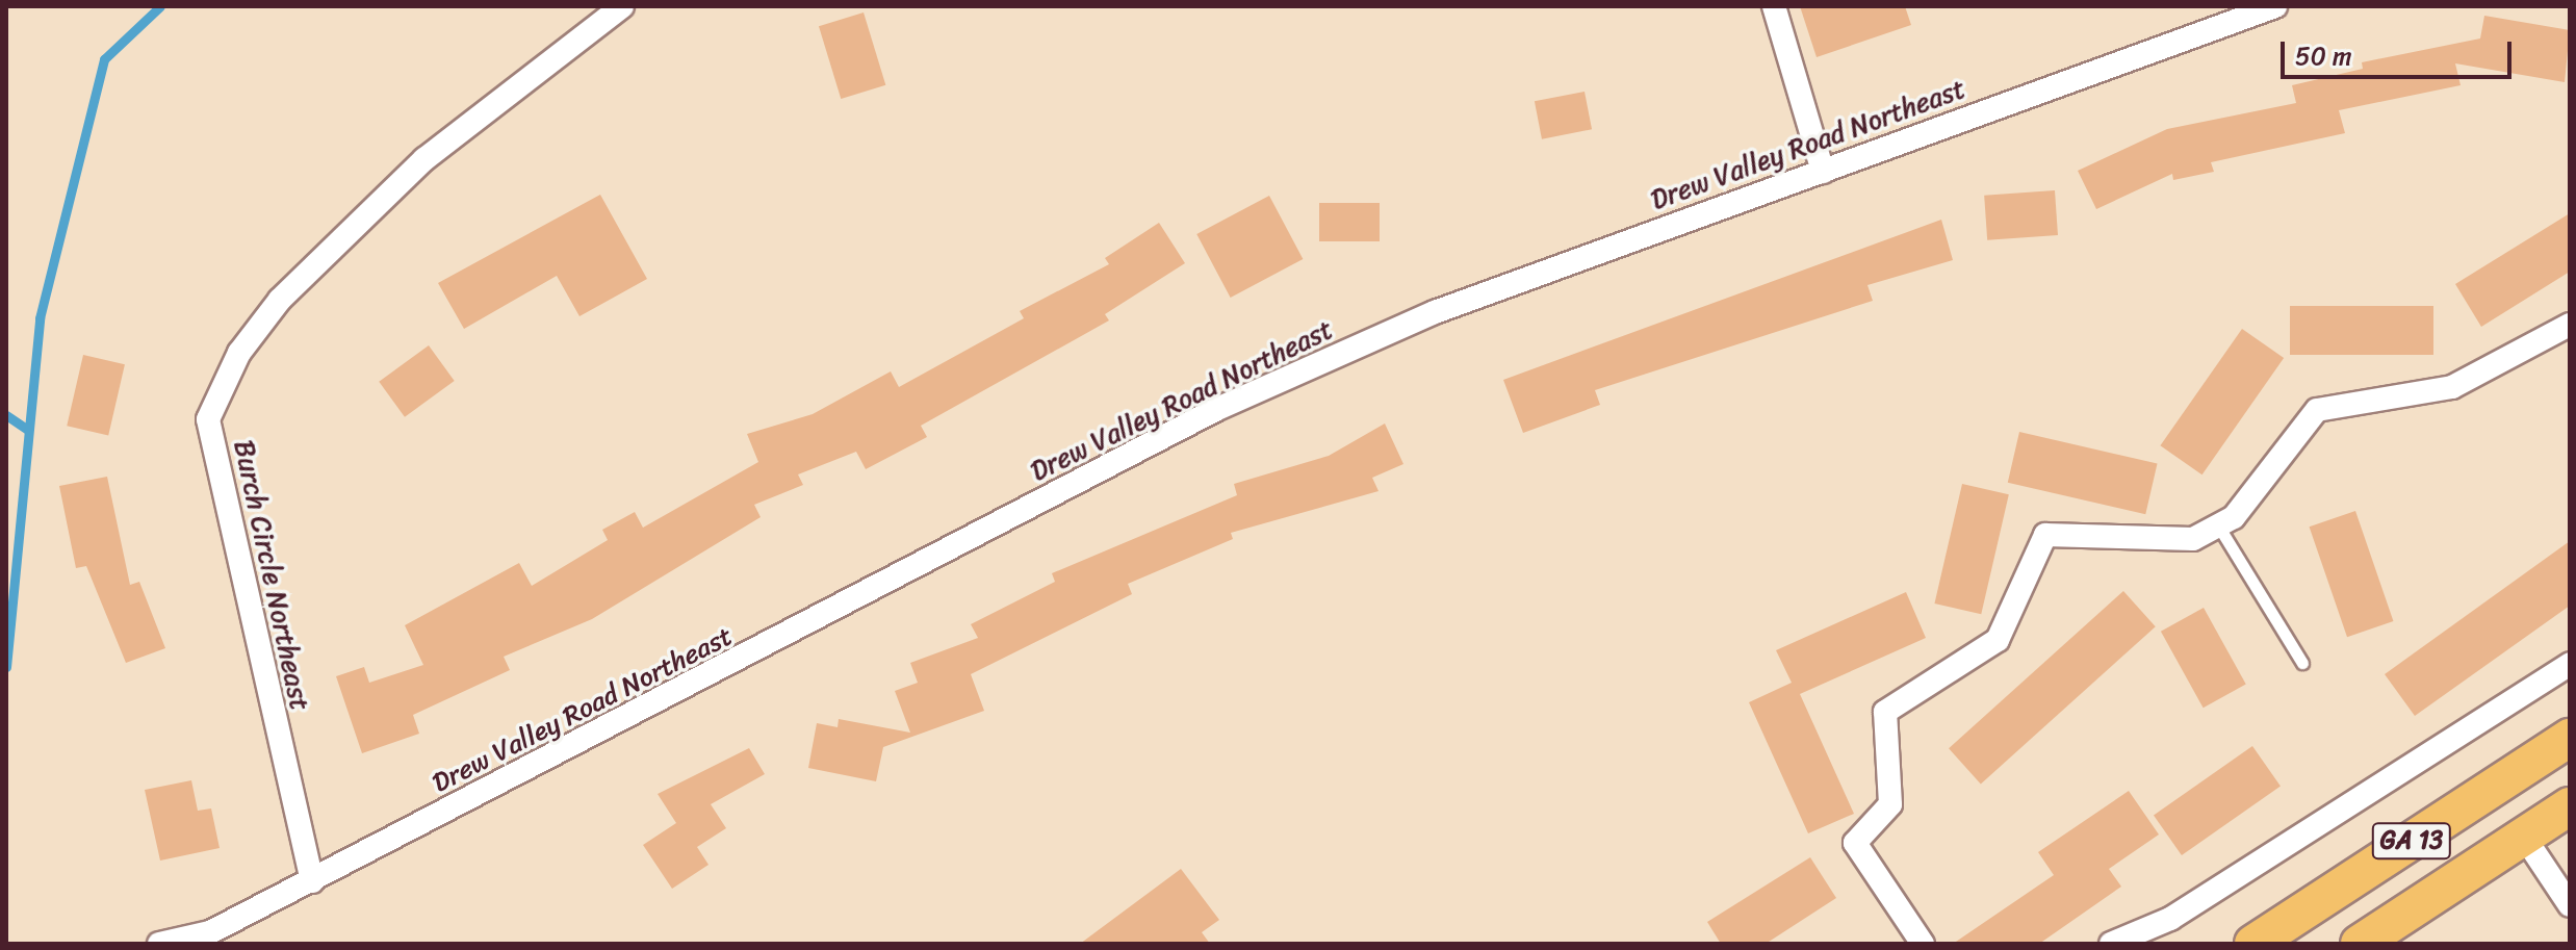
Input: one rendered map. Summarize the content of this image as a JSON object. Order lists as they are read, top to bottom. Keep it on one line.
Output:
{"streets":{"main road":["GA 13"],"street":["Drew Valley Road Northeast","Burch Circle Northeast"]},"crossings":[["Drew Valley Road Northeast","Burch Circle Northeast"]],"scale_bar":"50 m"}
